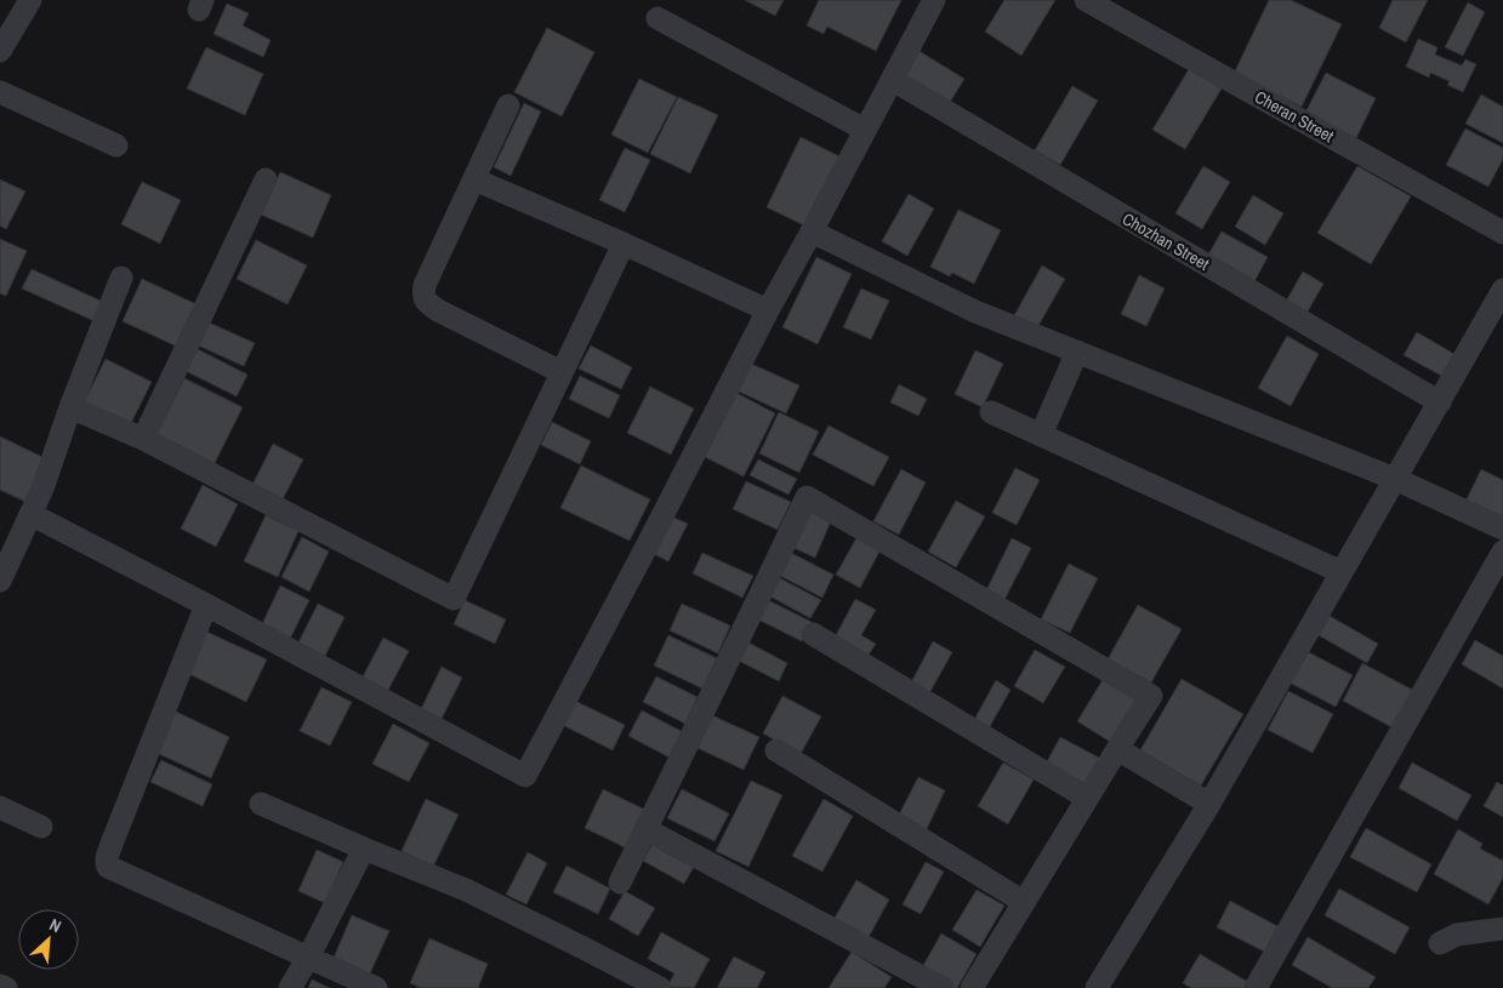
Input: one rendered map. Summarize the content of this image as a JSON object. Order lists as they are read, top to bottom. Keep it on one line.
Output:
{"streets":{"street":["Cheran Street","Chozhan Street"]},"north":"top right"}
